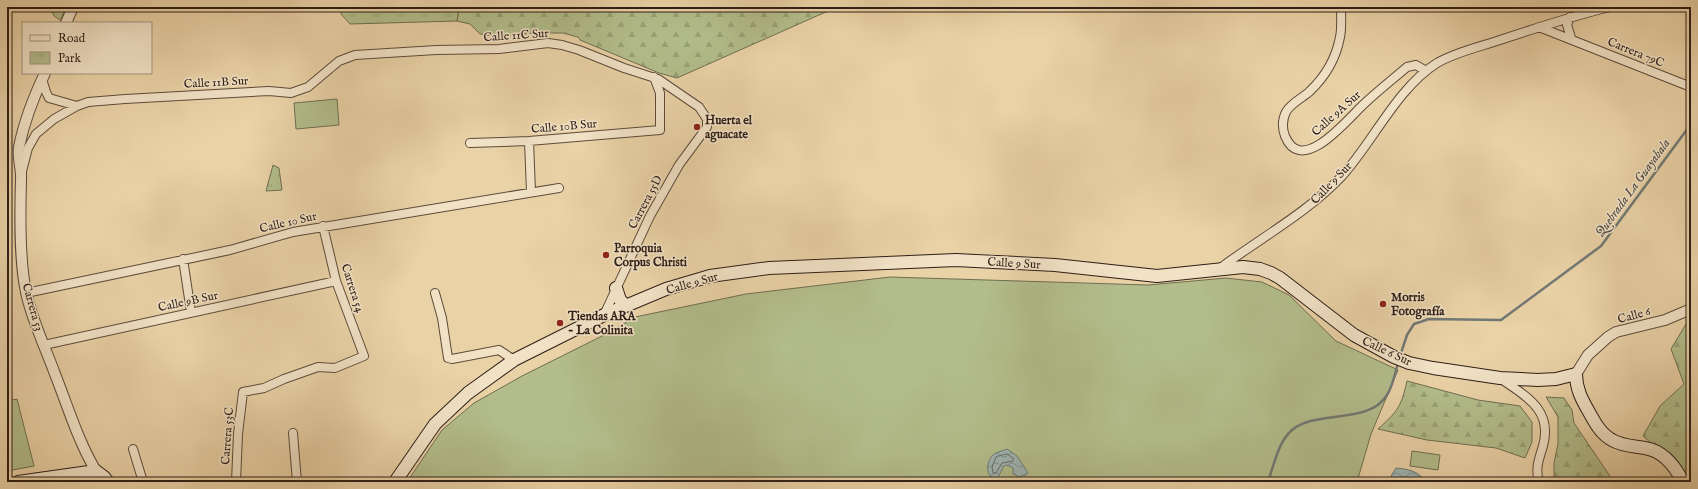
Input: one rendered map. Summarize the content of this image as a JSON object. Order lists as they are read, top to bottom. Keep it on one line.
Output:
{"streets":{"main road":["Calle 9 Sur","Carrera 53","Calle 6 Sur"],"street":["Calle 11C Sur","Carrera 79C","Calle 11B Sur","Calle 9A Sur","Calle 10B Sur","Carrera 55D","Calle 10 Sur","Carrera 54","Calle 9B Sur","Calle 6","Carrera 53C"]},"crossings":[["Calle 11C Sur","Calle 11B Sur"],["Calle 11C Sur","Carrera 55D"],["Carrera 79C","Calle 9 Sur"],["Calle 11B Sur","Carrera 53"],["Calle 9A Sur","Calle 9 Sur"],["Calle 9 Sur","Carrera 55D"],["Calle 9 Sur","Calle 6 Sur"],["Calle 10 Sur","Carrera 54"],["Calle 10 Sur","Carrera 53"],["Carrera 54","Calle 9B Sur"],["Carrera 54","Carrera 53C"],["Calle 9B Sur","Carrera 53"],["Calle 6","Calle 6 Sur"]],"water":["Quebrada La Guayabala"],"places":["Huerta el aguacate","Parroquia Corpus Christi","Morris Fotografía","Tiendas ARA - La Colinita"],"legend":["Road","Park"]}
